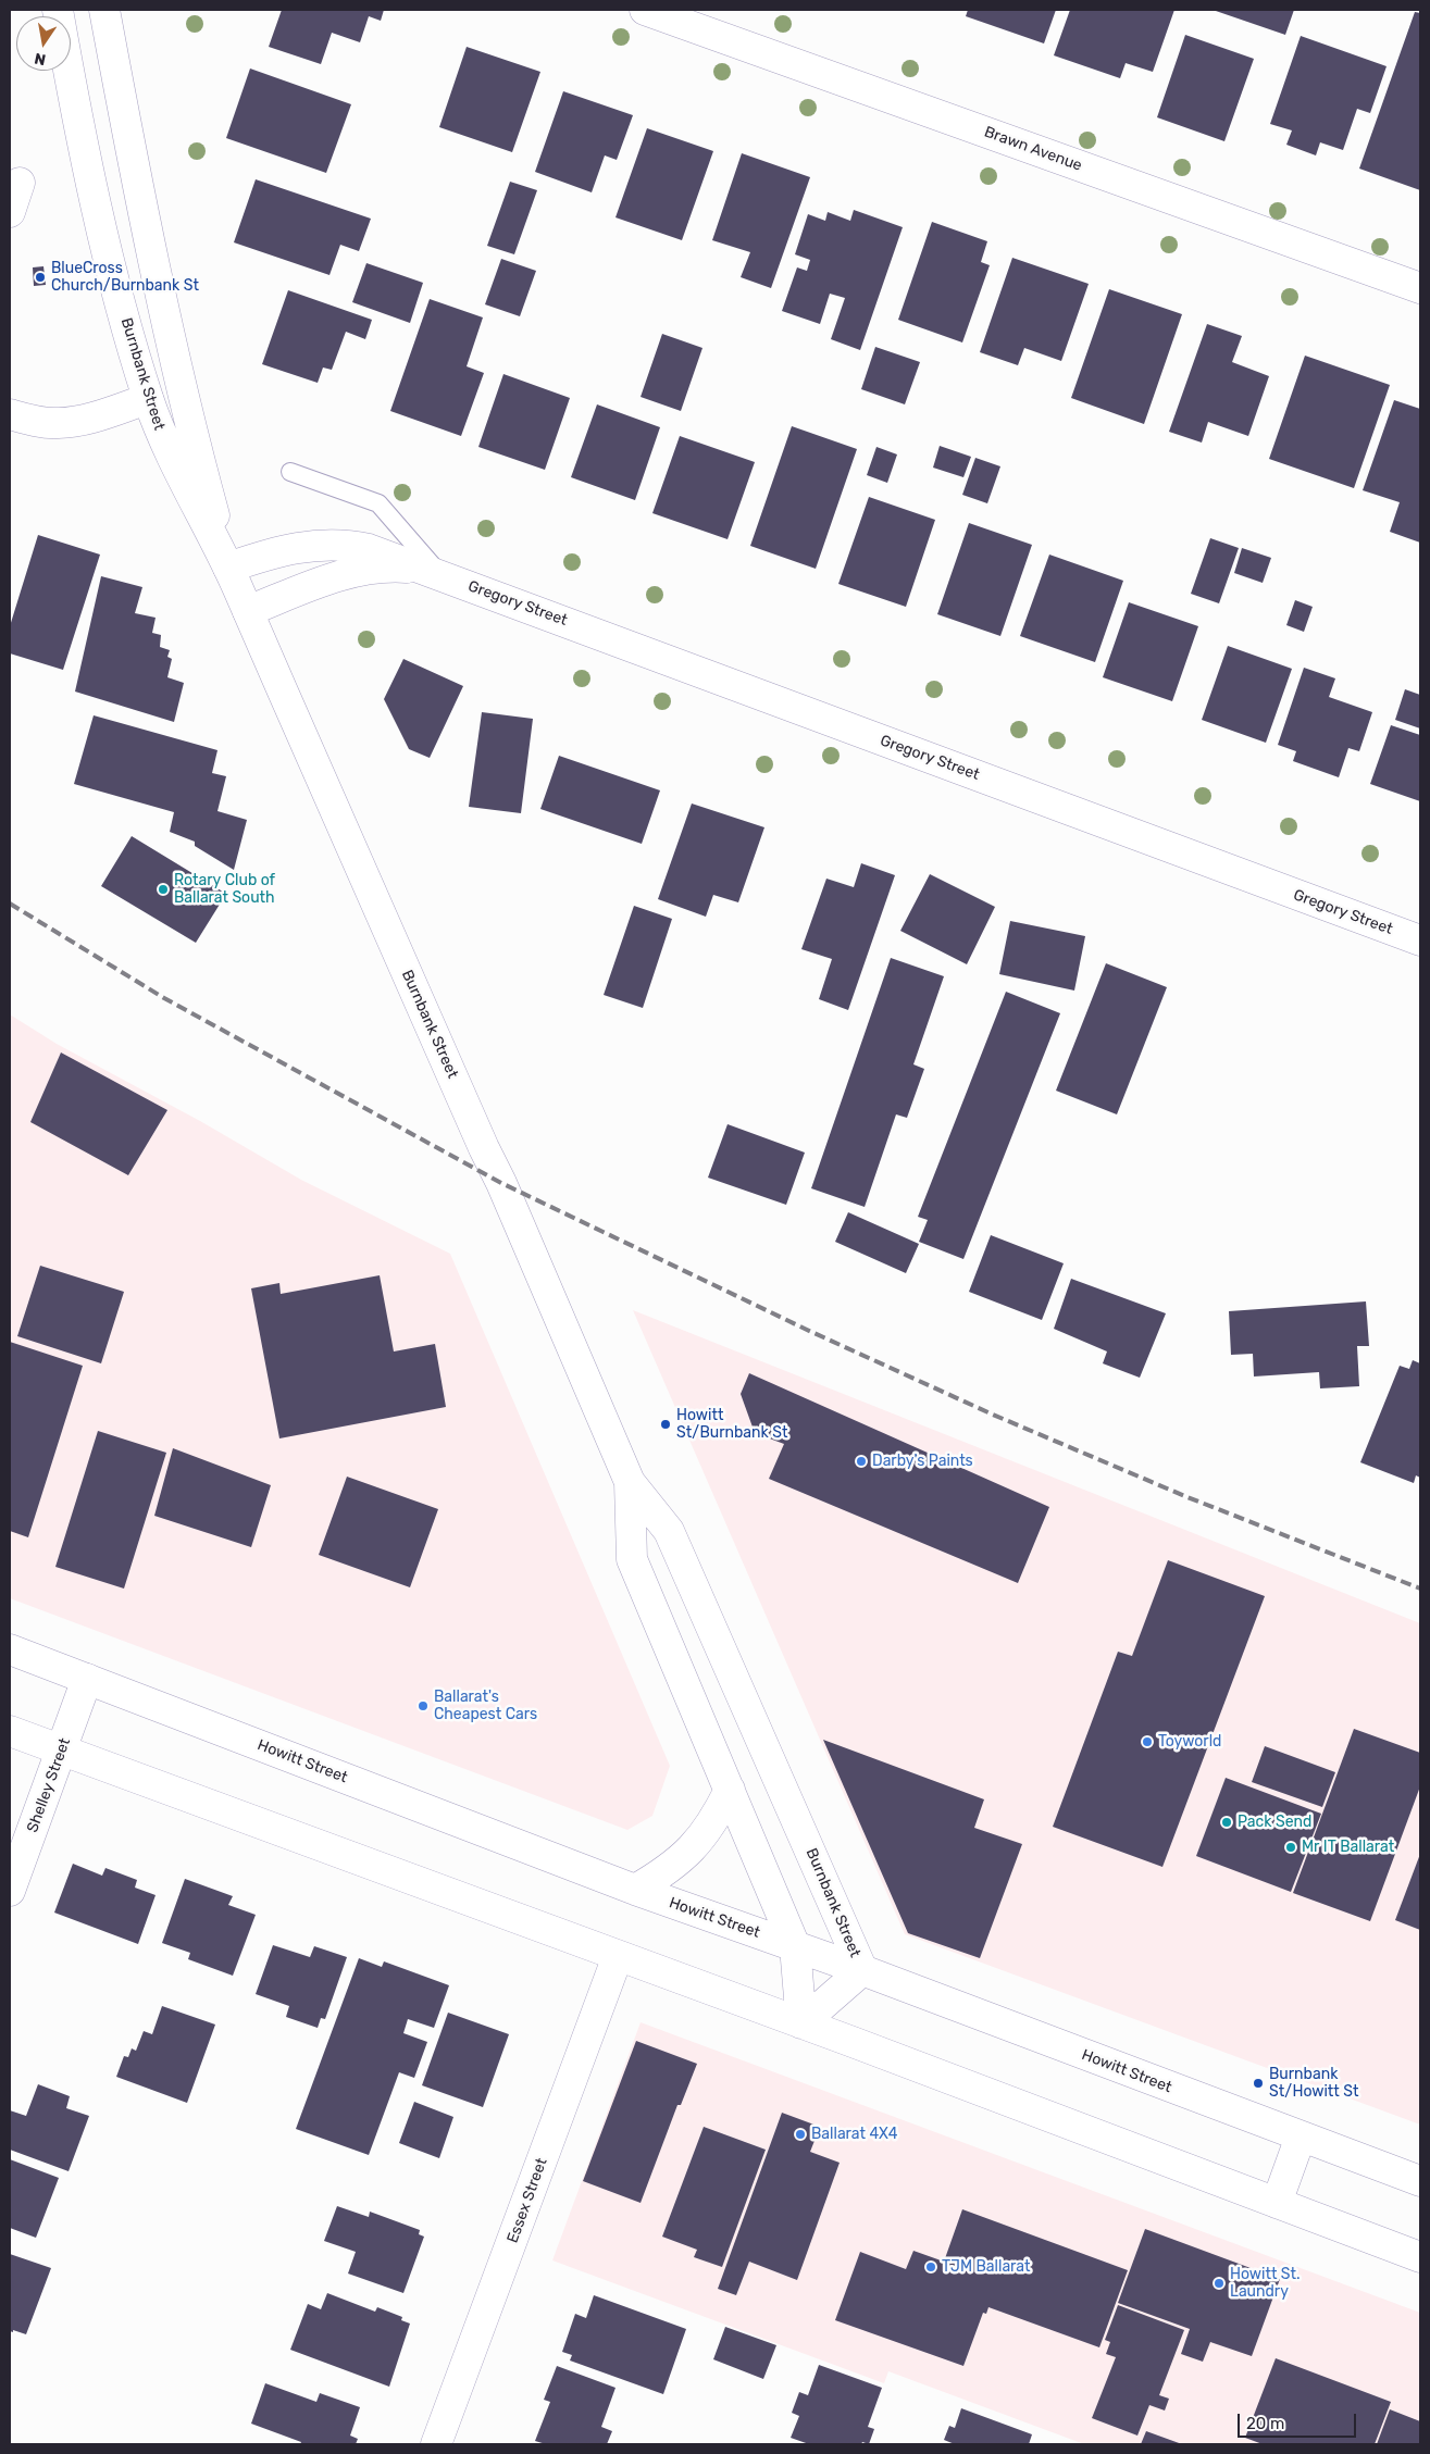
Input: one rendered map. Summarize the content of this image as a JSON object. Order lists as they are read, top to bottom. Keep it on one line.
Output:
{"streets":{"main road":["Brawn Avenue","Burnbank Street","Gregory Street","Howitt Street","Shelley Street","Essex Street"]},"crossings":[["Burnbank Street","Gregory Street"],["Burnbank Street","Howitt Street"],["Howitt Street","Shelley Street"]],"places":["BlueCross Church/Burnbank St","Rotary Club of Ballarat South","Howitt St/Burnbank St","Darby's Paints","Ballarat's Cheapest Cars","Toyworld","Pack Send","Mr IT Ballarat","Burnbank St/Howitt St","Ballarat 4X4","TJM Ballarat","Howitt St. Laundry"],"scale_bar":"20 m","north":"bottom"}
